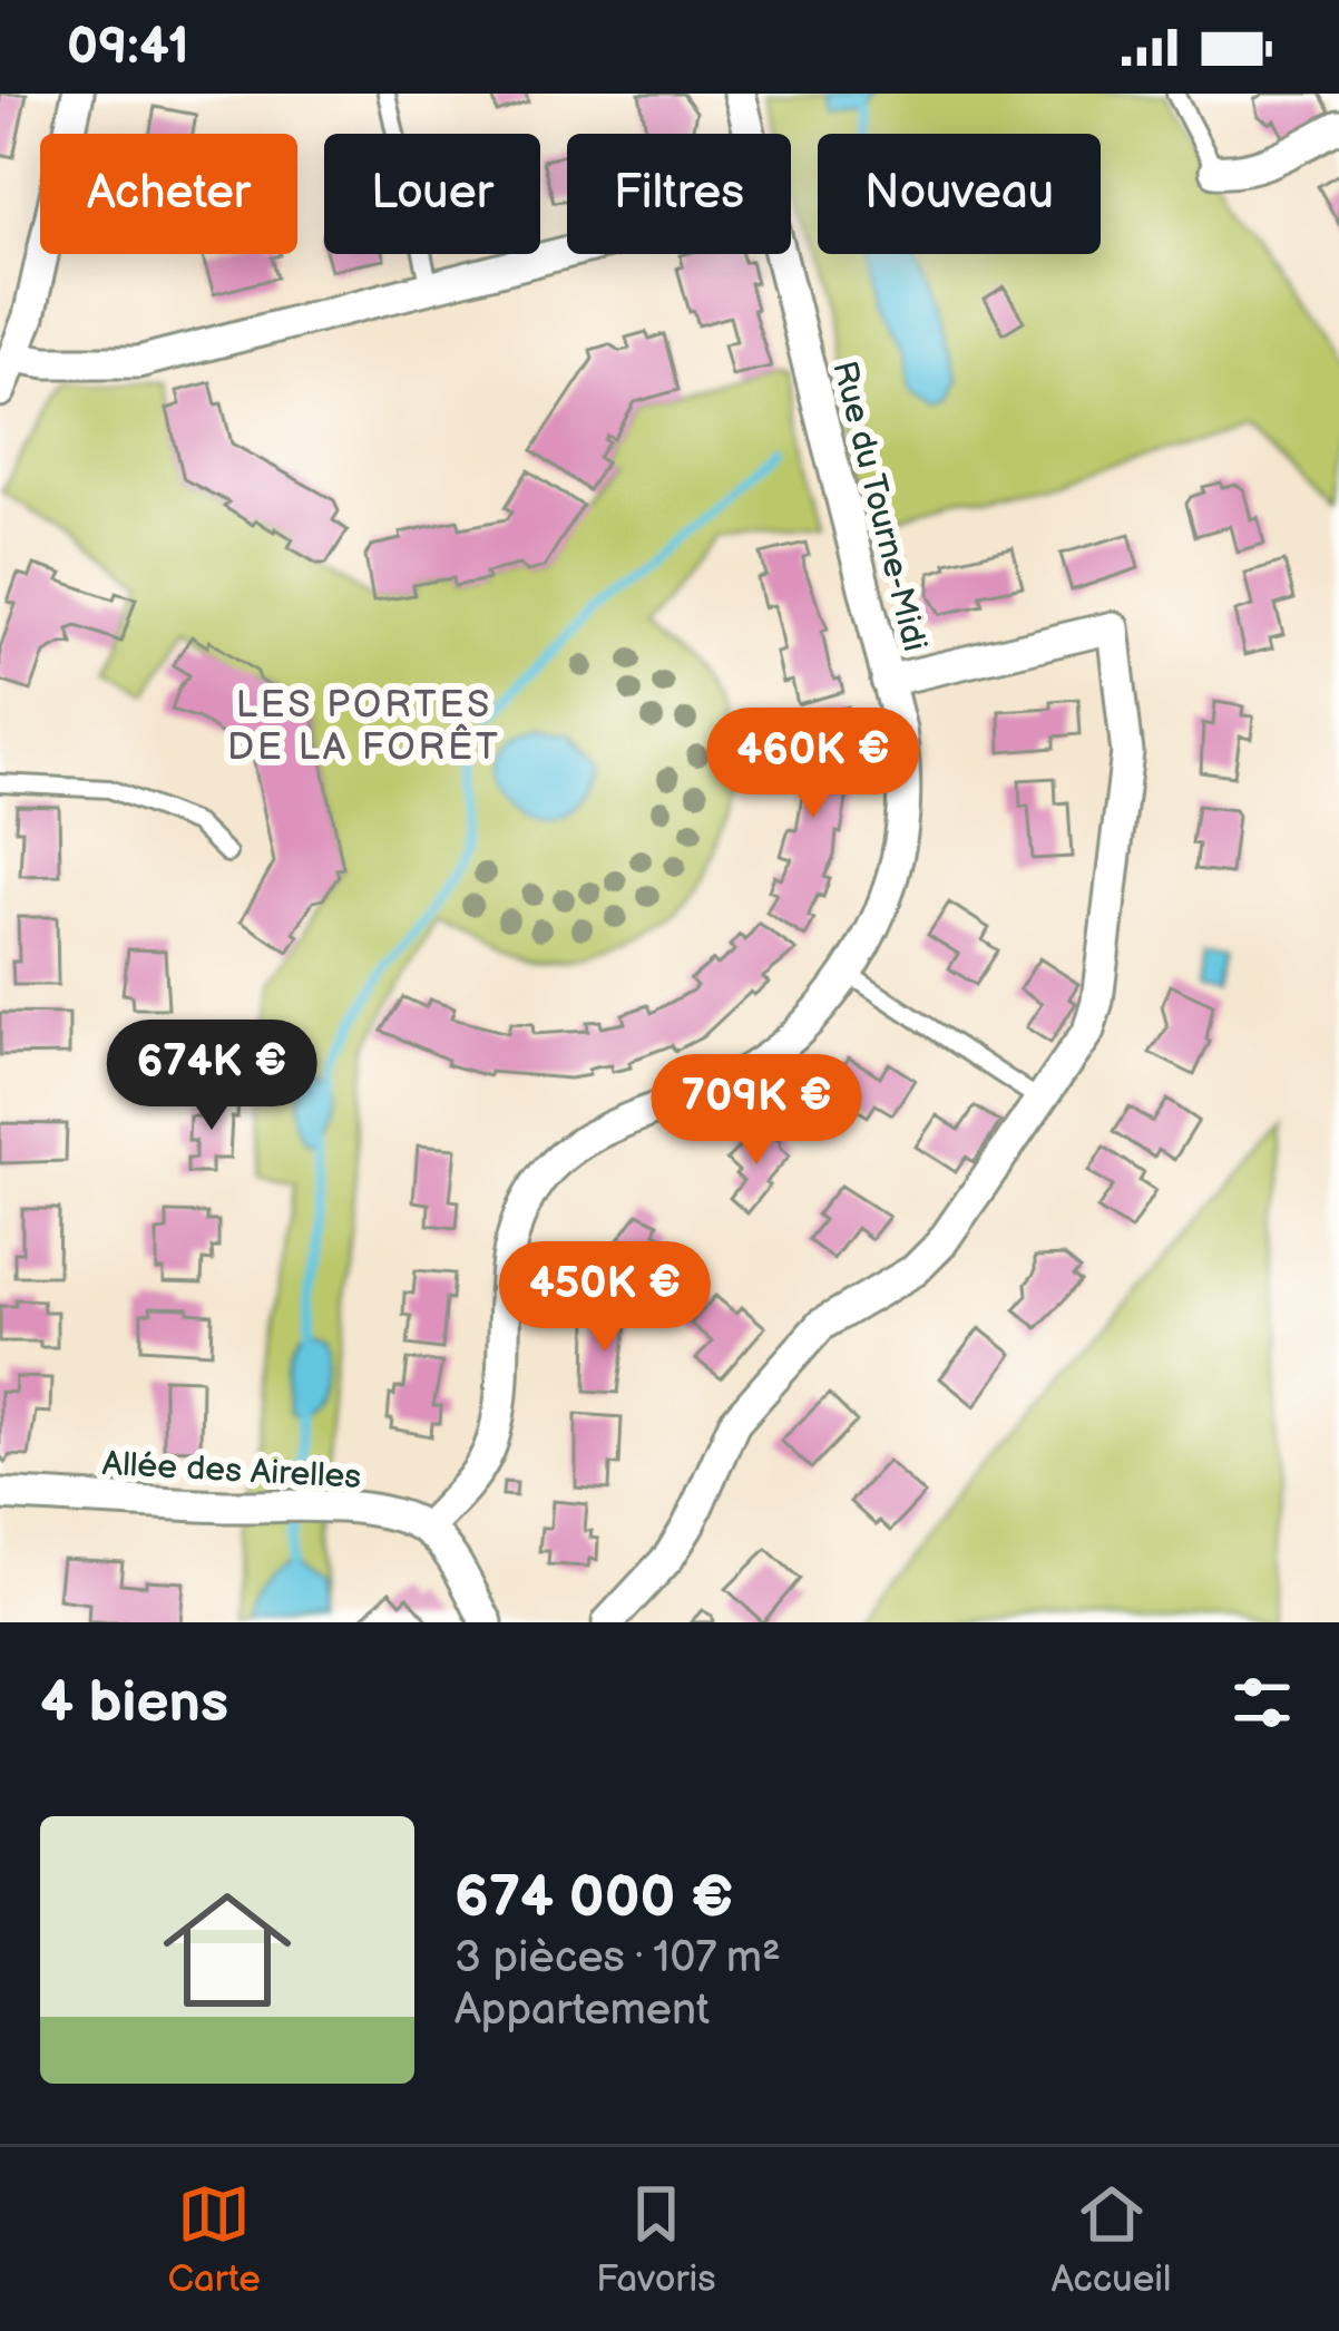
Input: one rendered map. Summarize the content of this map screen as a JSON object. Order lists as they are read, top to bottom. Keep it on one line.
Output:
{"streets":{"street":["Rue du Tourne-Midi","Allée des Airelles"]},"crossings":[["Rue du Tourne-Midi","Allée des Airelles"]],"districts":["LES PORTES DE LA FORÊT"],"page":{"status":"09:41","chip":["Acheter","Louer","Filtres","Nouveau"],"price":["460K €","674K €","709K €","450K €"],"heading":"4 biens","list":[{"name":"674 000 €","note":"3 pièces · 107 m² · Appartement"}],"tabs":["Carte","Favoris","Accueil"]}}
